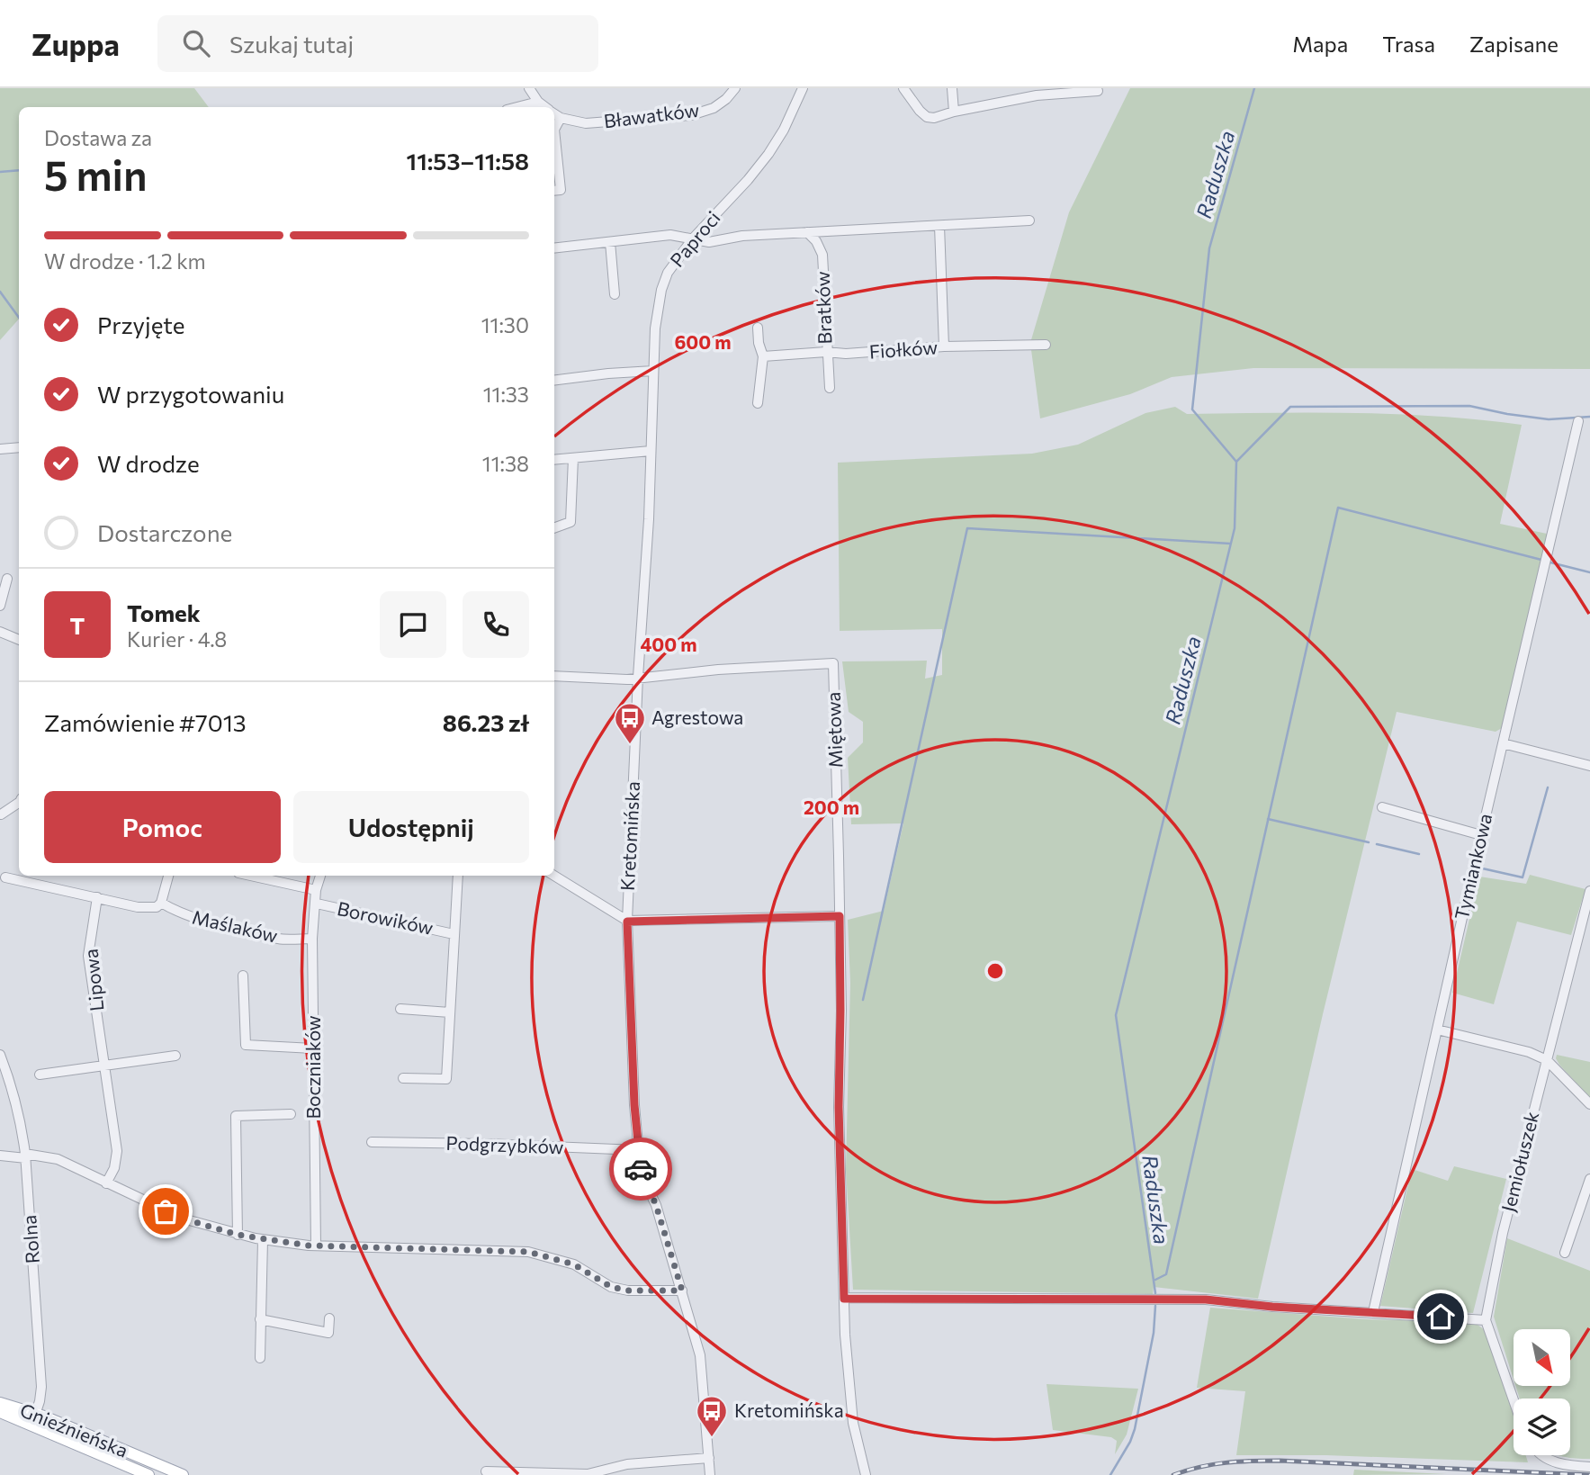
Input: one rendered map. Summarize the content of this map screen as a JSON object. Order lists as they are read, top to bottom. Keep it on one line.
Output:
{"streets":{"main road":["Gnieźnieńska"],"street":["Bławatków","Paproci","Bratków","Fiołków","Miętowa","Kretomińska","Tymiankowa","Borowików","Maślaków","Lipowa","Boczniaków","Podgrzybków","Jemiołuszek","Rolna"]},"crossings":[["Paproci","Kretomińska"],["Bratków","Fiołków"],["Miętowa","Kretomińska"],["Kretomińska","Podgrzybków"],["Borowików","Boczniaków"],["Maślaków","Lipowa"],["Maślaków","Boczniaków"],["Rolna","Gnieźnieńska"]],"water":["Raduszka"],"places":{"bus stop":["Agrestowa","Kretomińska"]},"north":"bottom right","page":{"header":"Zuppa","search":"Szukaj tutaj","nav":["Mapa","Trasa","Zapisane"],"heading":["5 min","Dostawa za","11:53–11:58"],"panel":["Tomek","Kurier · 4.8","Zamówienie #7013","86.23 zł"],"bar":"W drodze · 1.2 km","list":[["Przyjęte","11:30"],["W przygotowaniu","11:33"],["W drodze","11:38"],"Dostarczone"],"round":"T","buttons":["Pomoc","Udostępnij"]},"rings":["600 m","400 m","200 m"]}
